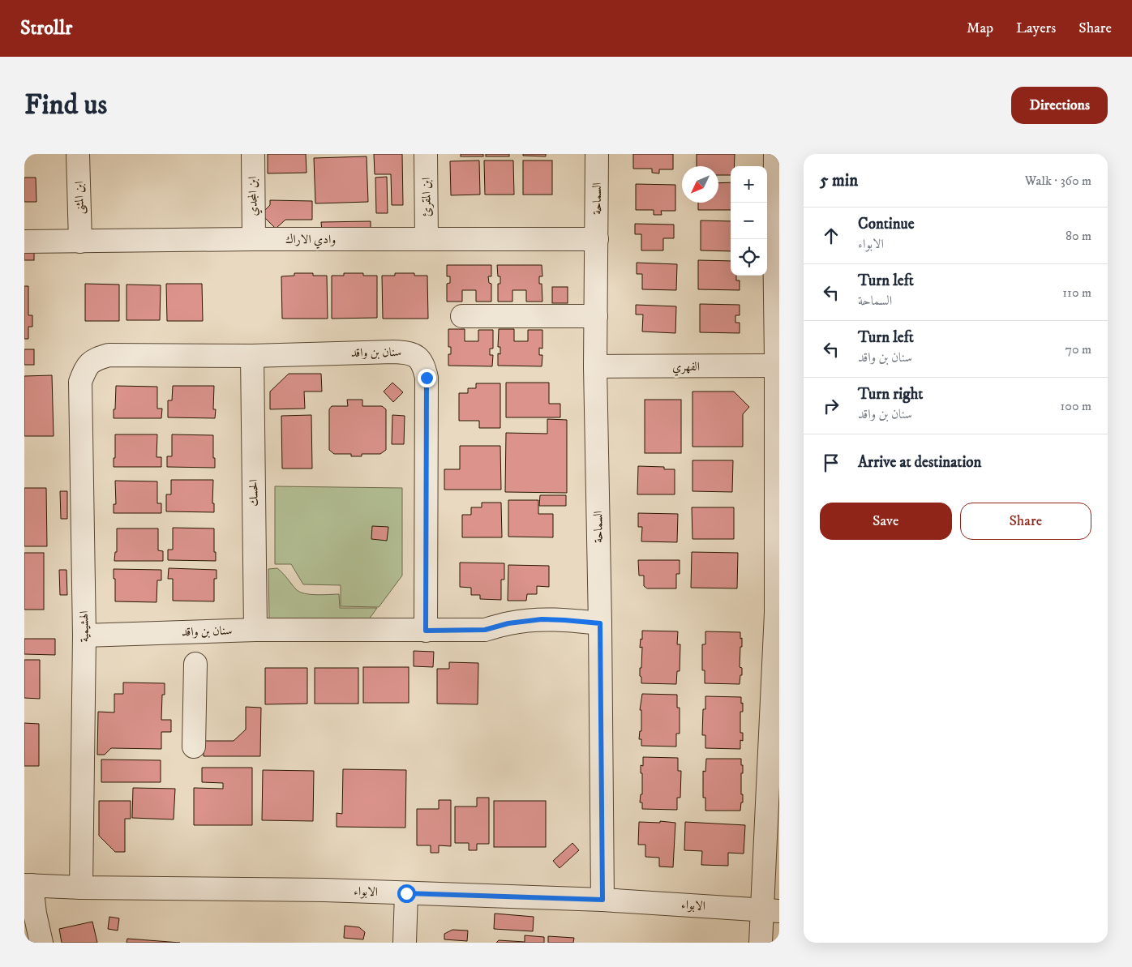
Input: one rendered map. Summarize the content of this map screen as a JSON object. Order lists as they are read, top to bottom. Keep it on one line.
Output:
{"streets":{"street":["ابن المجدي","ابن المقرئ","ابن المثنى","السماحة","وادي الاراك","سنان بن واقد","الفهري","الحسك","الهشيمية","الابواء"]},"crossings":[["ابن المجدي","وادي الاراك"],["ابن المقرئ","وادي الاراك"],["ابن المثنى","وادي الاراك"],["السماحة","وادي الاراك"],["السماحة","سنان بن واقد"],["السماحة","الفهري"],["السماحة","الابواء"],["سنان بن واقد","الحسك"],["سنان بن واقد","الهشيمية"],["الهشيمية","الابواء"]],"north":"bottom left","page":{"header":"Strollr","nav":["Map","Layers","Share"],"buttons":["Directions",["Save","Share"]],"title":"Find us","heading":["5 min","Walk · 360 m"],"map_buttons":["+","−"],"list":[["Continue","الابواء","80 m"],["Turn left","السماحة","110 m"],["Turn left","سنان بن واقد","70 m"],["Turn right","سنان بن واقد","100 m"],"Arrive at destination"]}}
